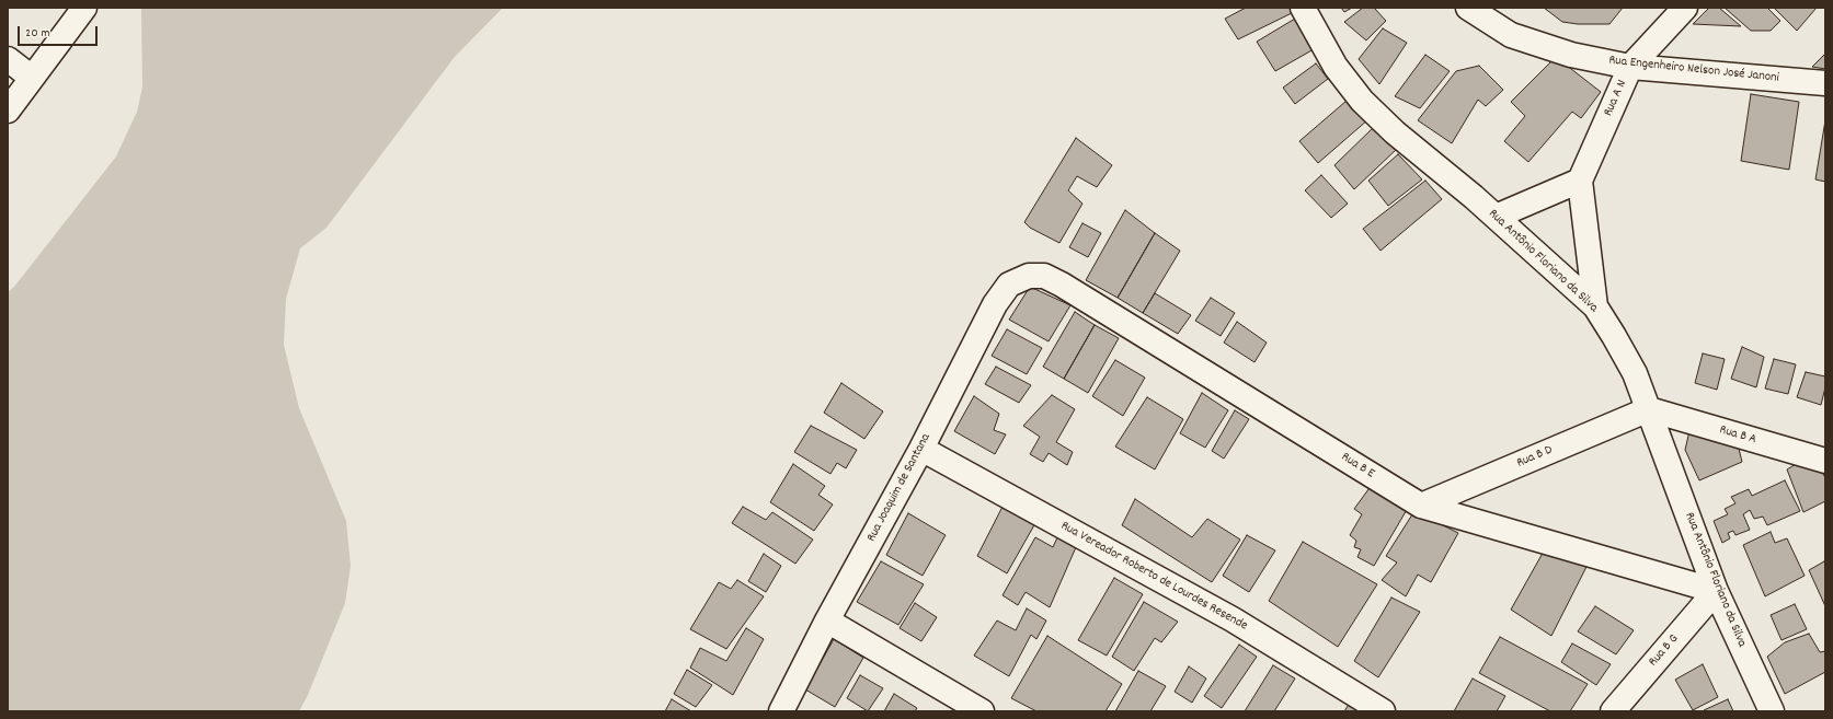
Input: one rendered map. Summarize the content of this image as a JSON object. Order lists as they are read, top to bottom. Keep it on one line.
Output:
{"streets":{"street":["Rua Engenheiro Nelson José Janoni","Rua A N","Rua Antônio Floriano da Silva","Rua B A","Rua B D","Rua B E","Rua Joaquim de Santana","Rua Vereador Roberto de Lourdes Resende","Rua B G"]},"crossings":[["Rua Engenheiro Nelson José Janoni","Rua A N"],["Rua Antônio Floriano da Silva","Rua B A"],["Rua Antônio Floriano da Silva","Rua B D"],["Rua Antônio Floriano da Silva","Rua B E"],["Rua Antônio Floriano da Silva","Rua B G"],["Rua B A","Rua B D"],["Rua B D","Rua B E"],["Rua B E","Rua Joaquim de Santana"],["Rua B E","Rua B G"],["Rua Joaquim de Santana","Rua Vereador Roberto de Lourdes Resende"]],"scale_bar":"20 m"}
